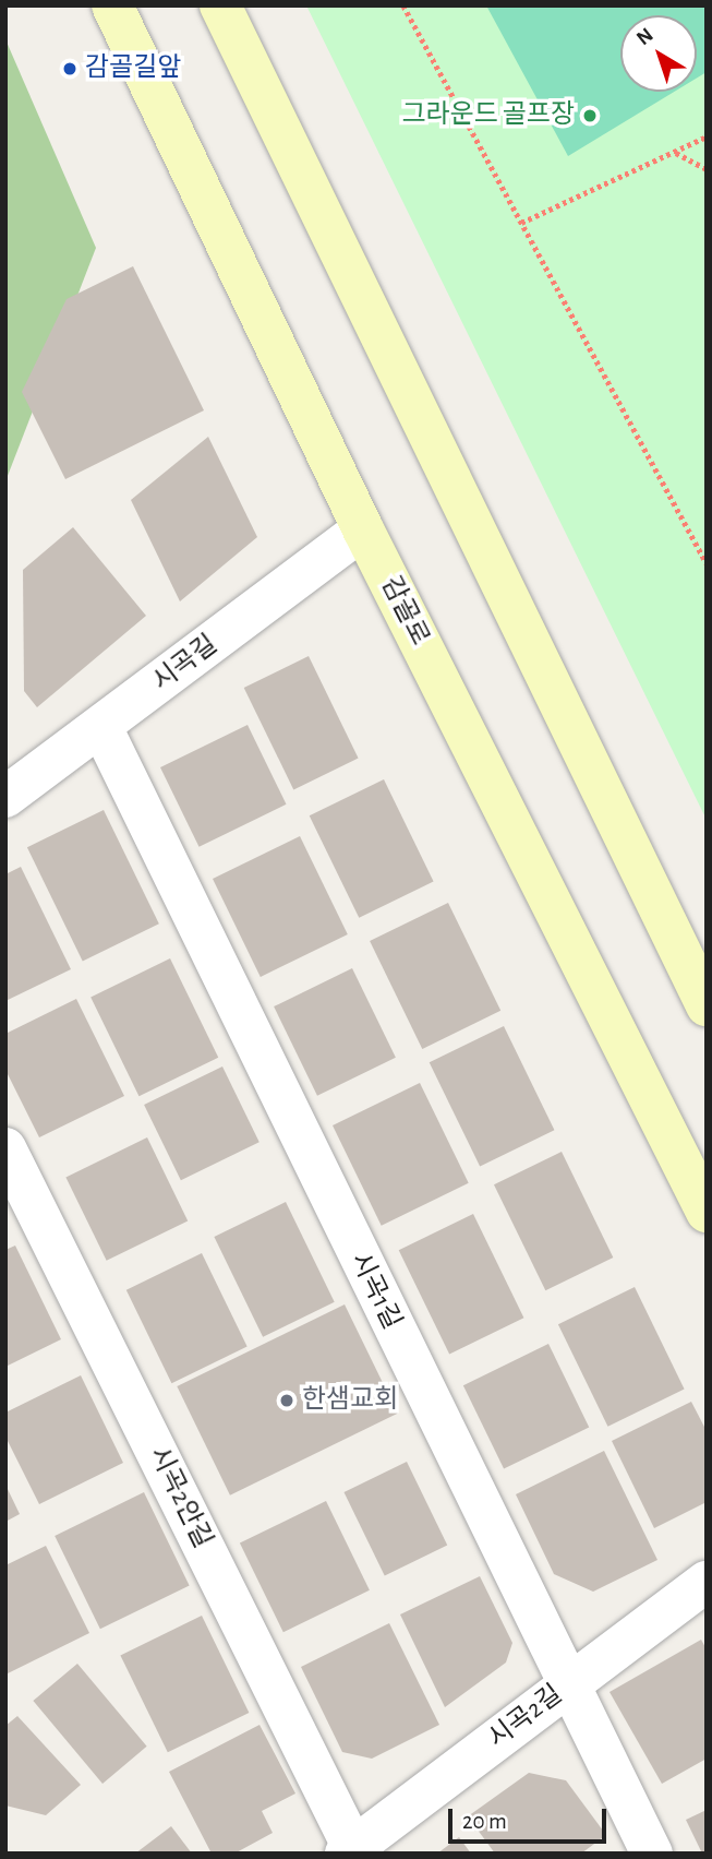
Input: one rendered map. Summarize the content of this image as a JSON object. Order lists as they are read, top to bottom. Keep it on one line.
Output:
{"streets":{"main road":["감골로"],"street":["시곡길","시곡1길","시곡2안길","시곡2길"]},"crossings":[["감골로","시곡길"],["시곡길","시곡1길"],["시곡1길","시곡2길"],["시곡2안길","시곡2길"]],"places":["감골길앞","그라운드 골프장","한샘교회"],"scale_bar":"20 m","north":"top left"}
